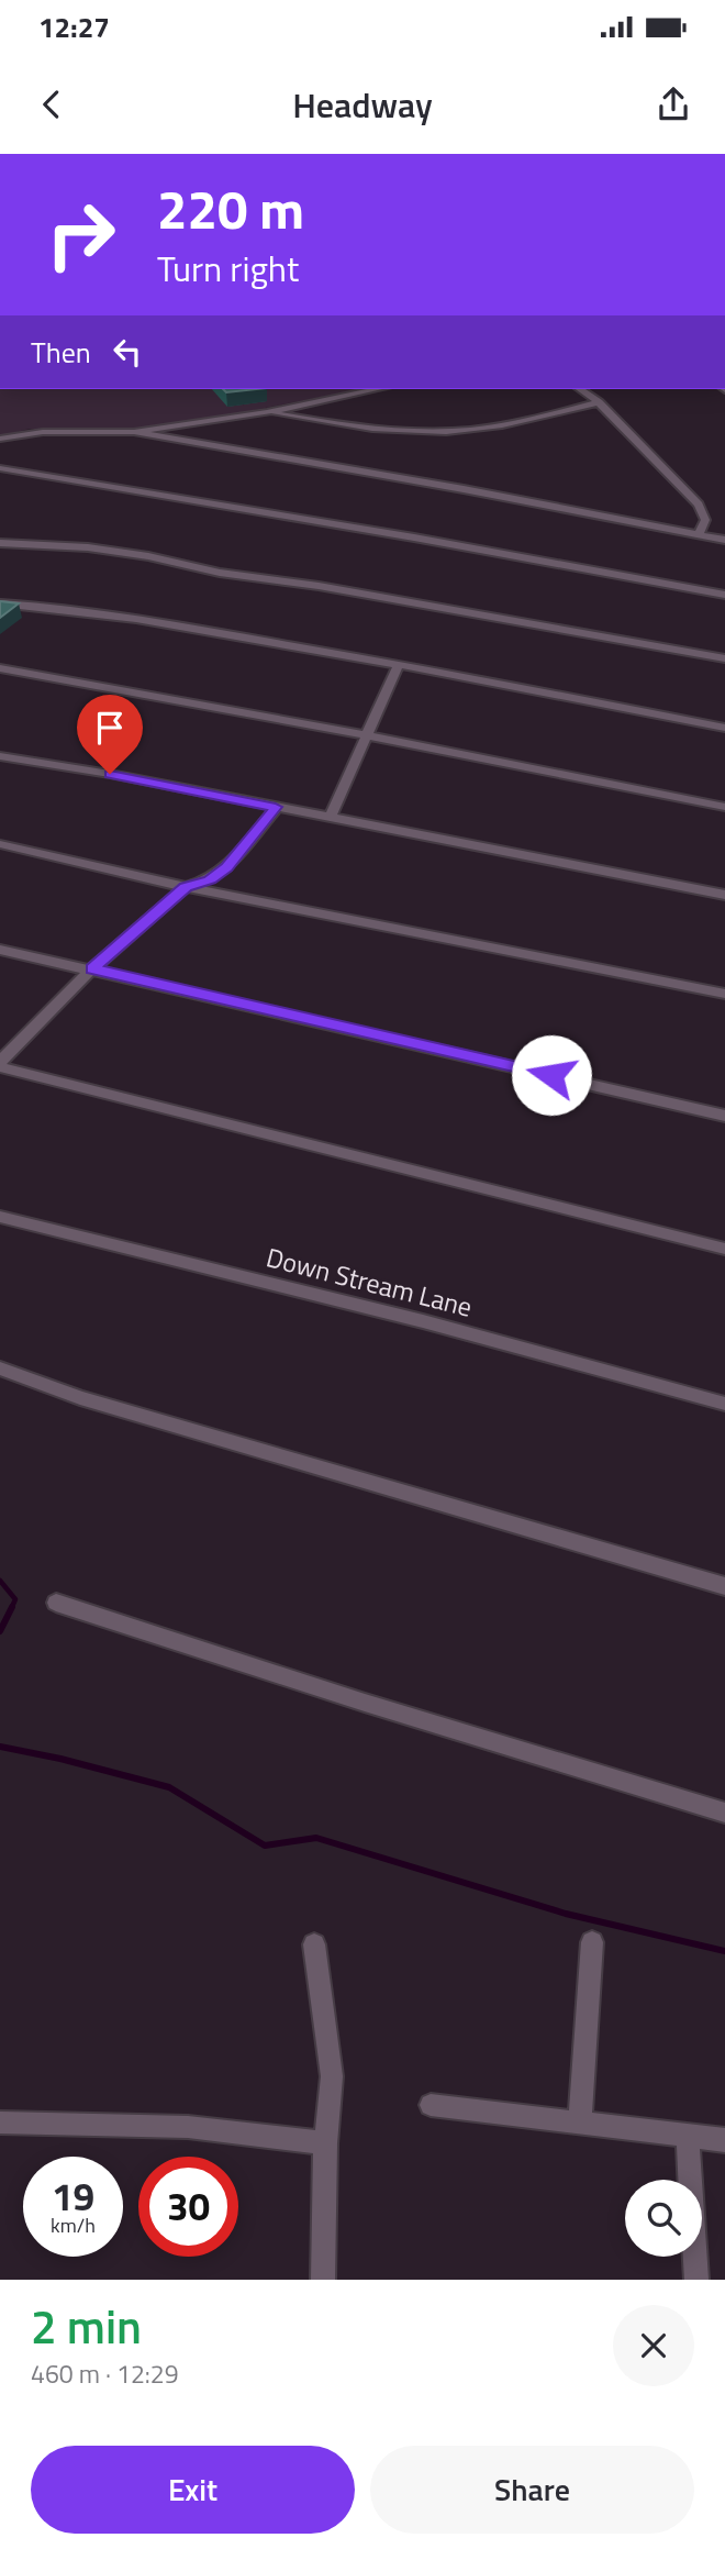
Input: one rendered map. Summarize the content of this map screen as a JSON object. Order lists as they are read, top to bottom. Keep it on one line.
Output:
{"streets":{"street":["Down Stream Lane"]},"page":{"status":"12:27","header":"Headway","turn":["220 m","Turn right"],"then":"Then","speed":"19 km/h","limit":"30","heading":["2 min","460 m · 12:29"],"buttons":["Exit","Share"]}}
